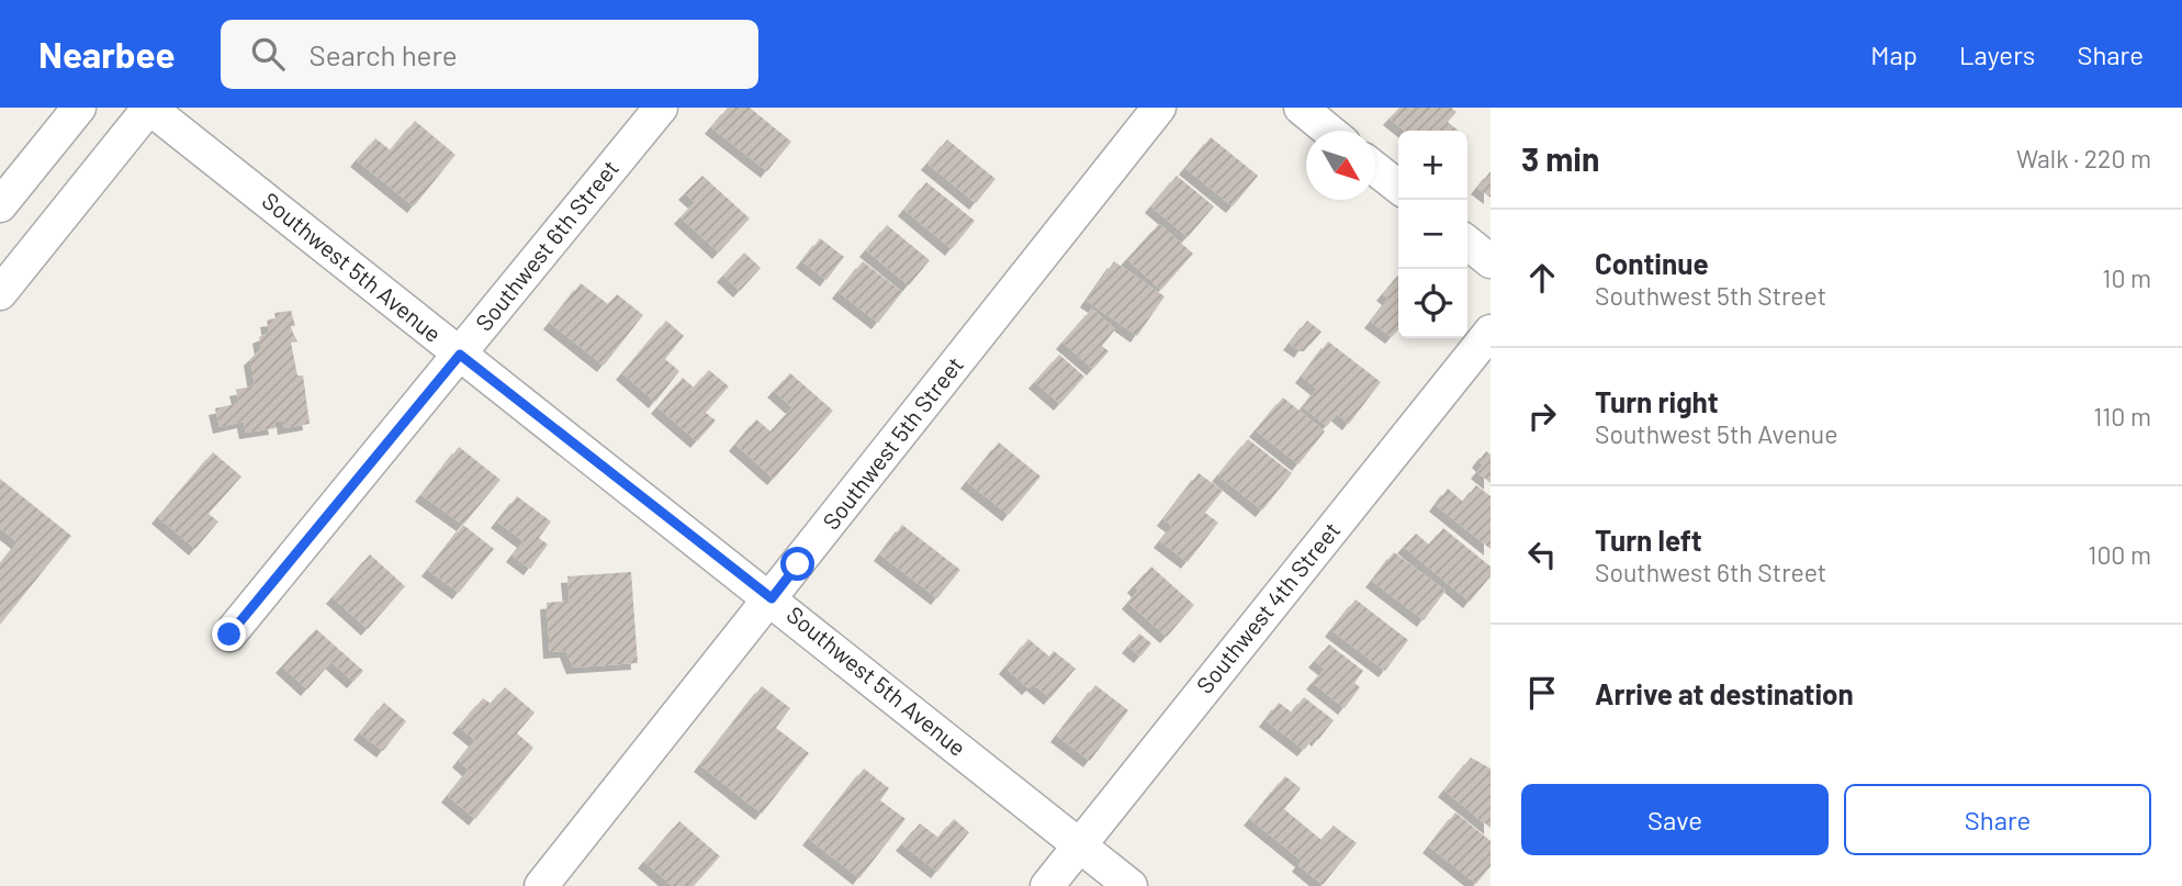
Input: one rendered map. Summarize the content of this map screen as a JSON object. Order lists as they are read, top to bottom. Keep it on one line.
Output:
{"streets":{"street":["Southwest 6th Street","Southwest 5th Avenue","Southwest 5th Street","Southwest 4th Street"]},"crossings":[["Southwest 6th Street","Southwest 5th Avenue"],["Southwest 5th Avenue","Southwest 5th Street"],["Southwest 5th Avenue","Southwest 4th Street"]],"north":"bottom right","page":{"header":"Nearbee","search":"Search here","nav":["Map","Layers","Share"],"heading":["3 min","Walk · 220 m"],"map_buttons":["+","−"],"list":[["Continue","Southwest 5th Street","10 m"],["Turn right","Southwest 5th Avenue","110 m"],["Turn left","Southwest 6th Street","100 m"],"Arrive at destination"],"buttons":["Save","Share"]}}
